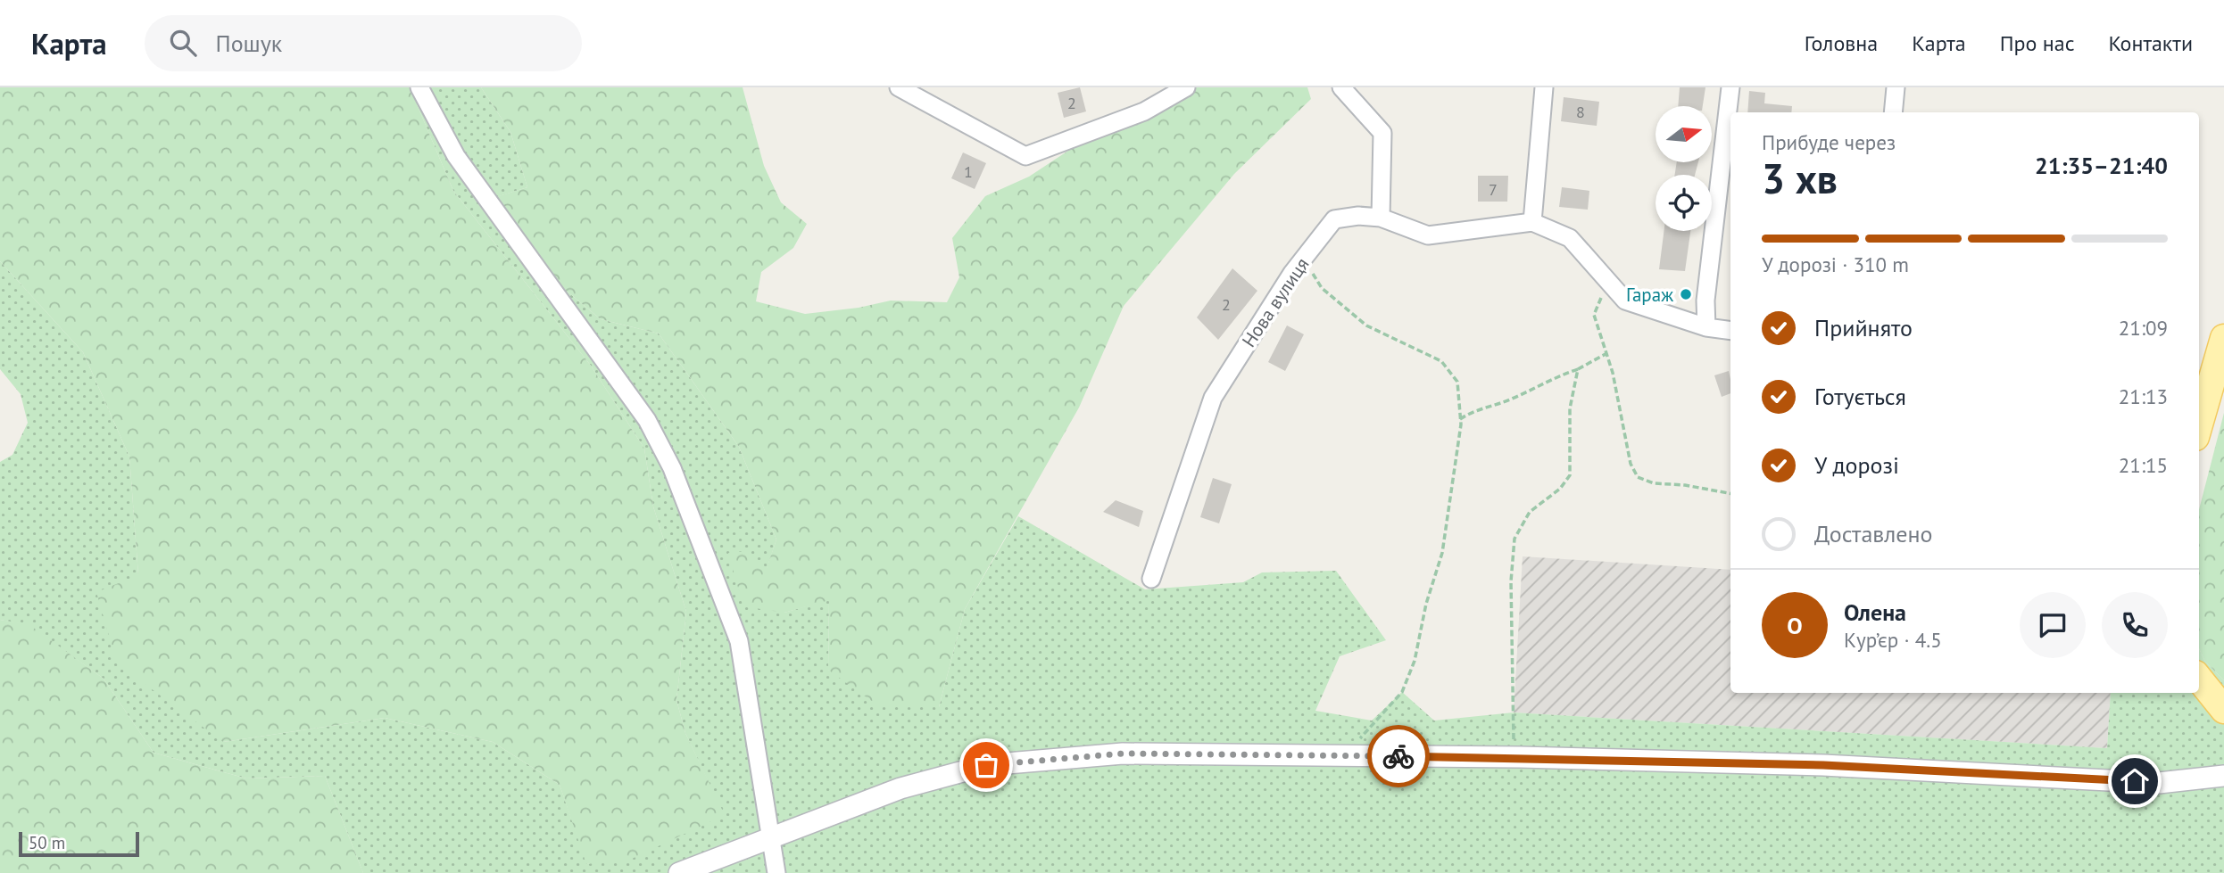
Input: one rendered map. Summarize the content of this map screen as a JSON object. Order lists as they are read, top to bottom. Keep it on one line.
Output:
{"streets":{"street":["Нова вулиця"]},"places":["Гараж"],"house_numbers":["2","8","1","7","2"],"scale_bar":"50 m","north":"right","page":{"header":"Карта","search":"Пошук","nav":["Головна","Карта","Про нас","Контакти"],"heading":["3 хв","Прибуде через","21:35–21:40"],"panel":["Олена","Кур’єр · 4.5"],"bar":"У дорозі · 310 m","list":[["Прийнято","21:09"],["Готується","21:13"],["У дорозі","21:15"],"Доставлено"],"round":"О","scale":"50 m"}}
